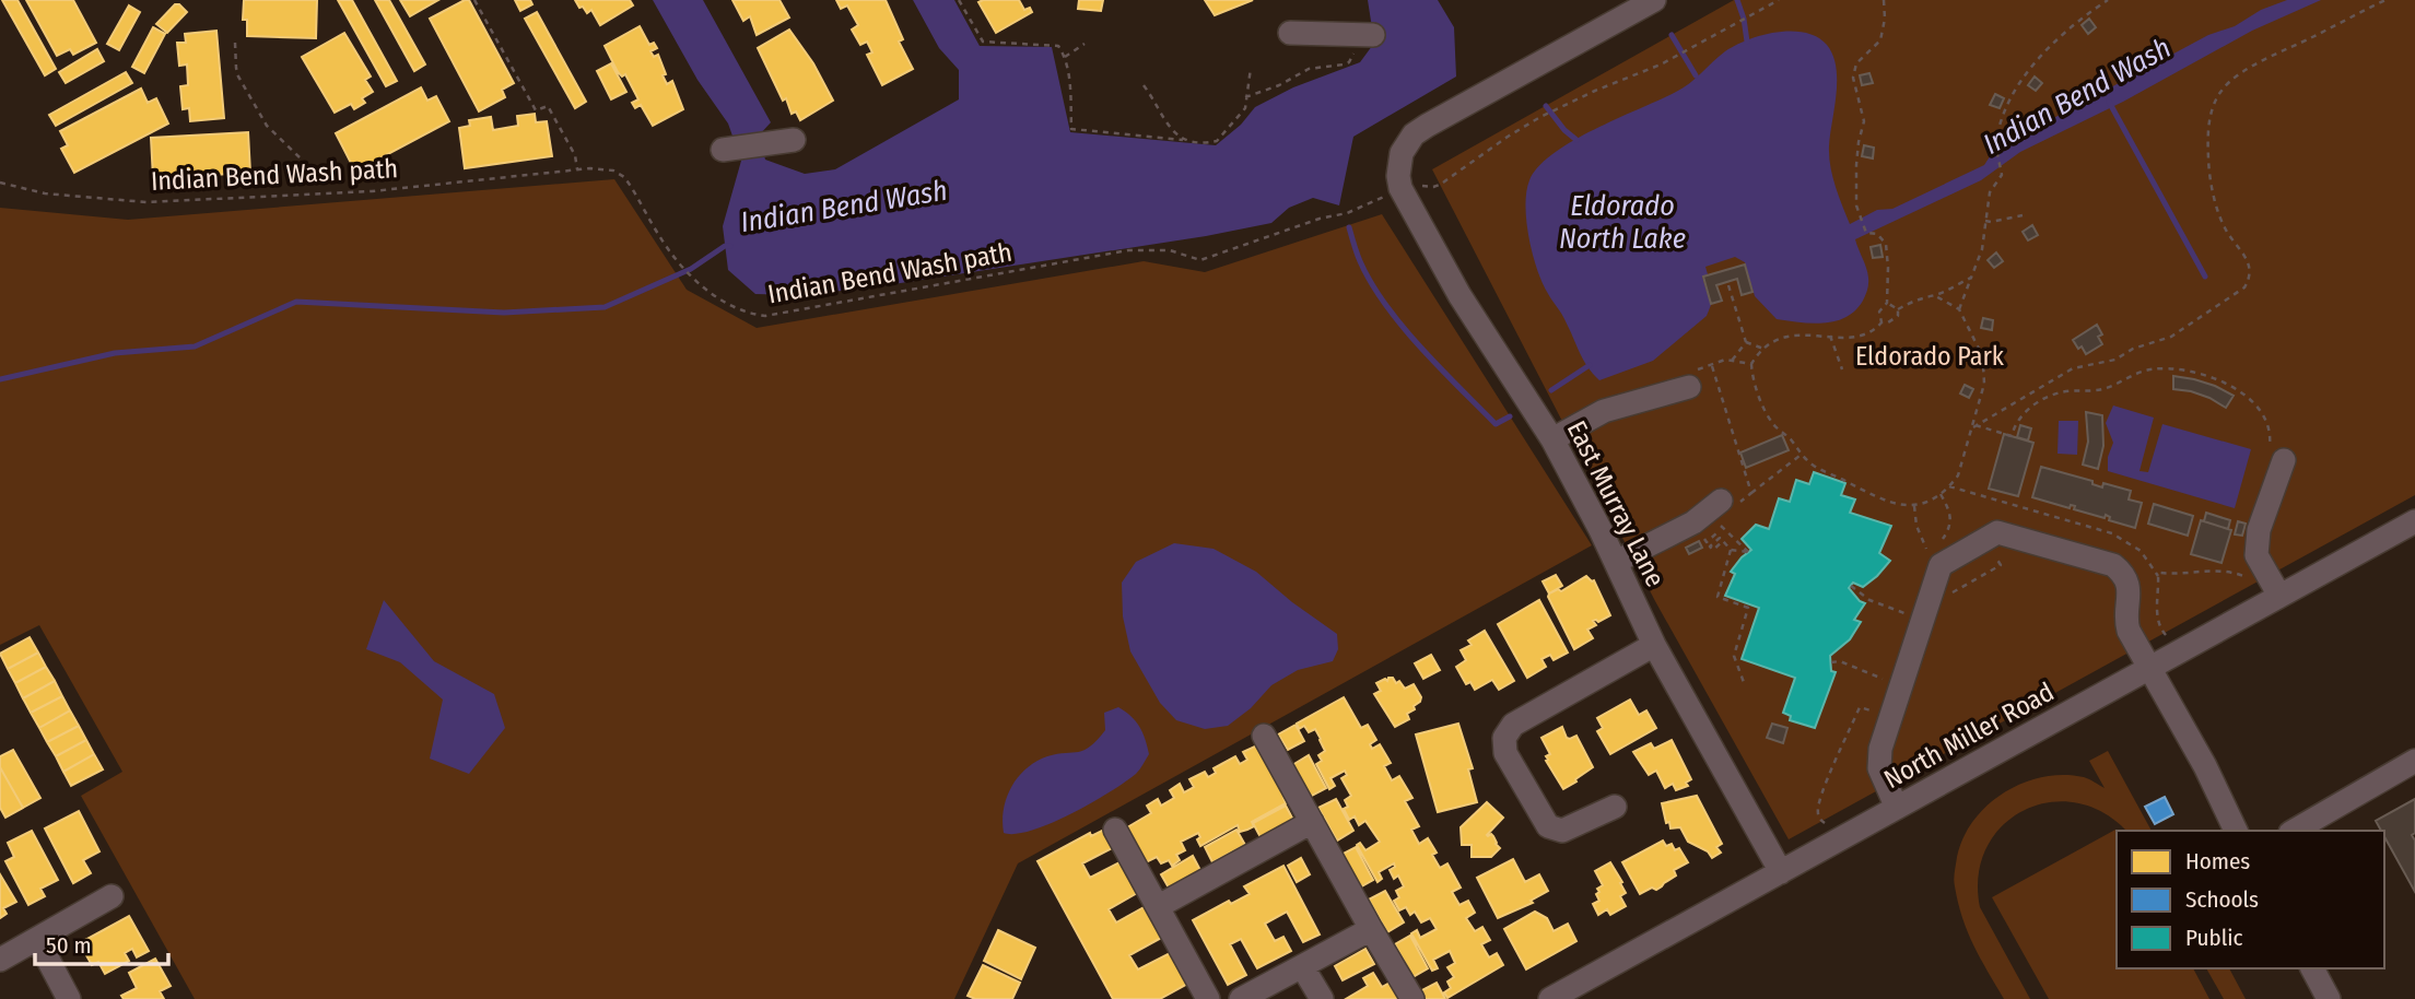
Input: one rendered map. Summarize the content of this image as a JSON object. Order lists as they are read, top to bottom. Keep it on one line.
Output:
{"streets":{"street":["East Murray Lane","North Miller Road"],"path":["Indian Bend Wash path"]},"crossings":[["East Murray Lane","North Miller Road"]],"water":["Indian Bend Wash","Eldorado North Lake"],"parks":["Eldorado Park"],"legend":["Homes","Schools","Public"],"scale_bar":"50 m"}
